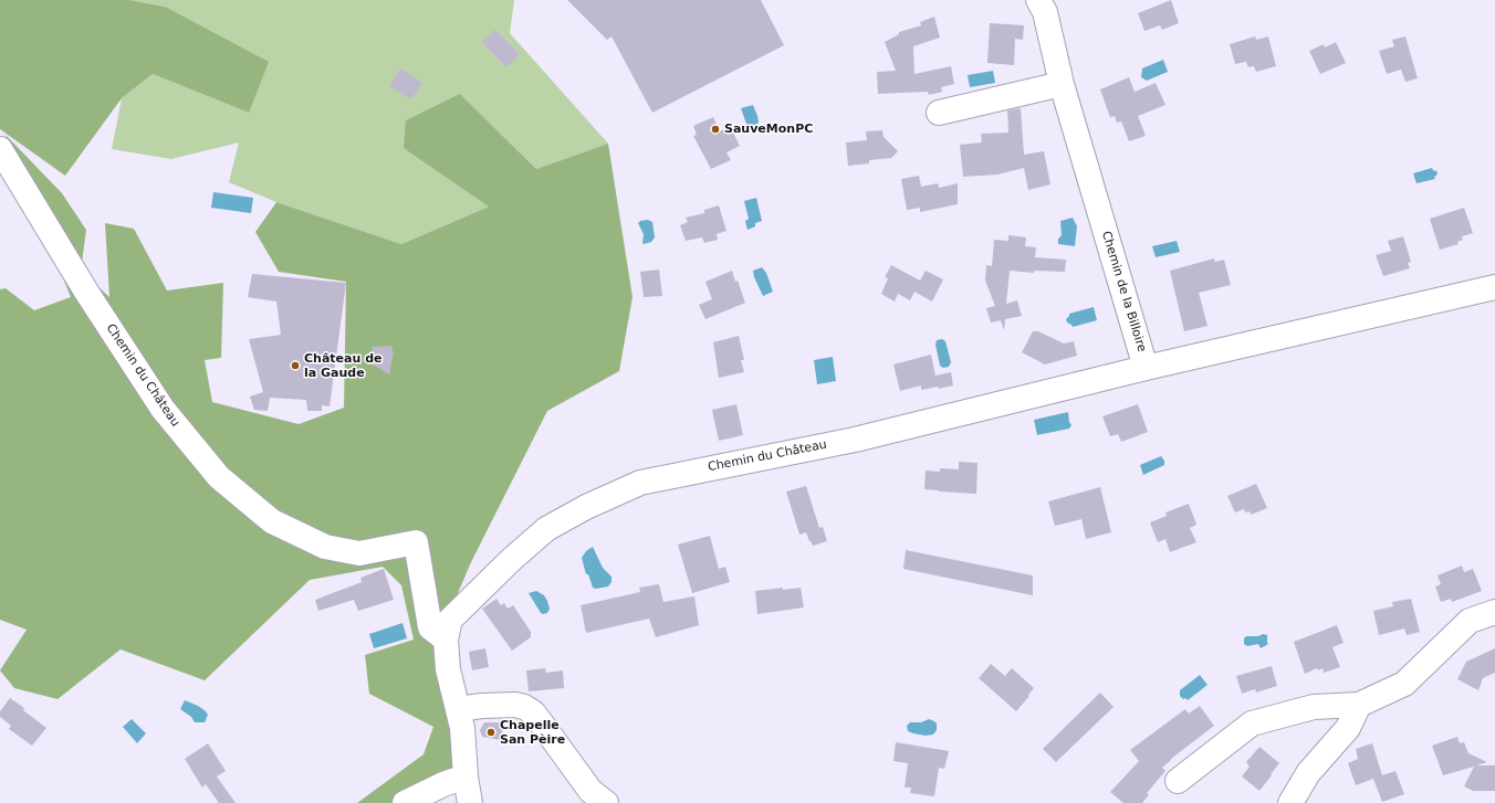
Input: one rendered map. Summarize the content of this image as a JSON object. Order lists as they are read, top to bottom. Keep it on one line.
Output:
{"streets":{"street":["Chemin de la Billoire","Chemin du Château"]},"crossings":[["Chemin de la Billoire","Chemin du Château"]],"places":["SauveMonPC","Château de la Gaude","Chapelle San Pèire"]}
